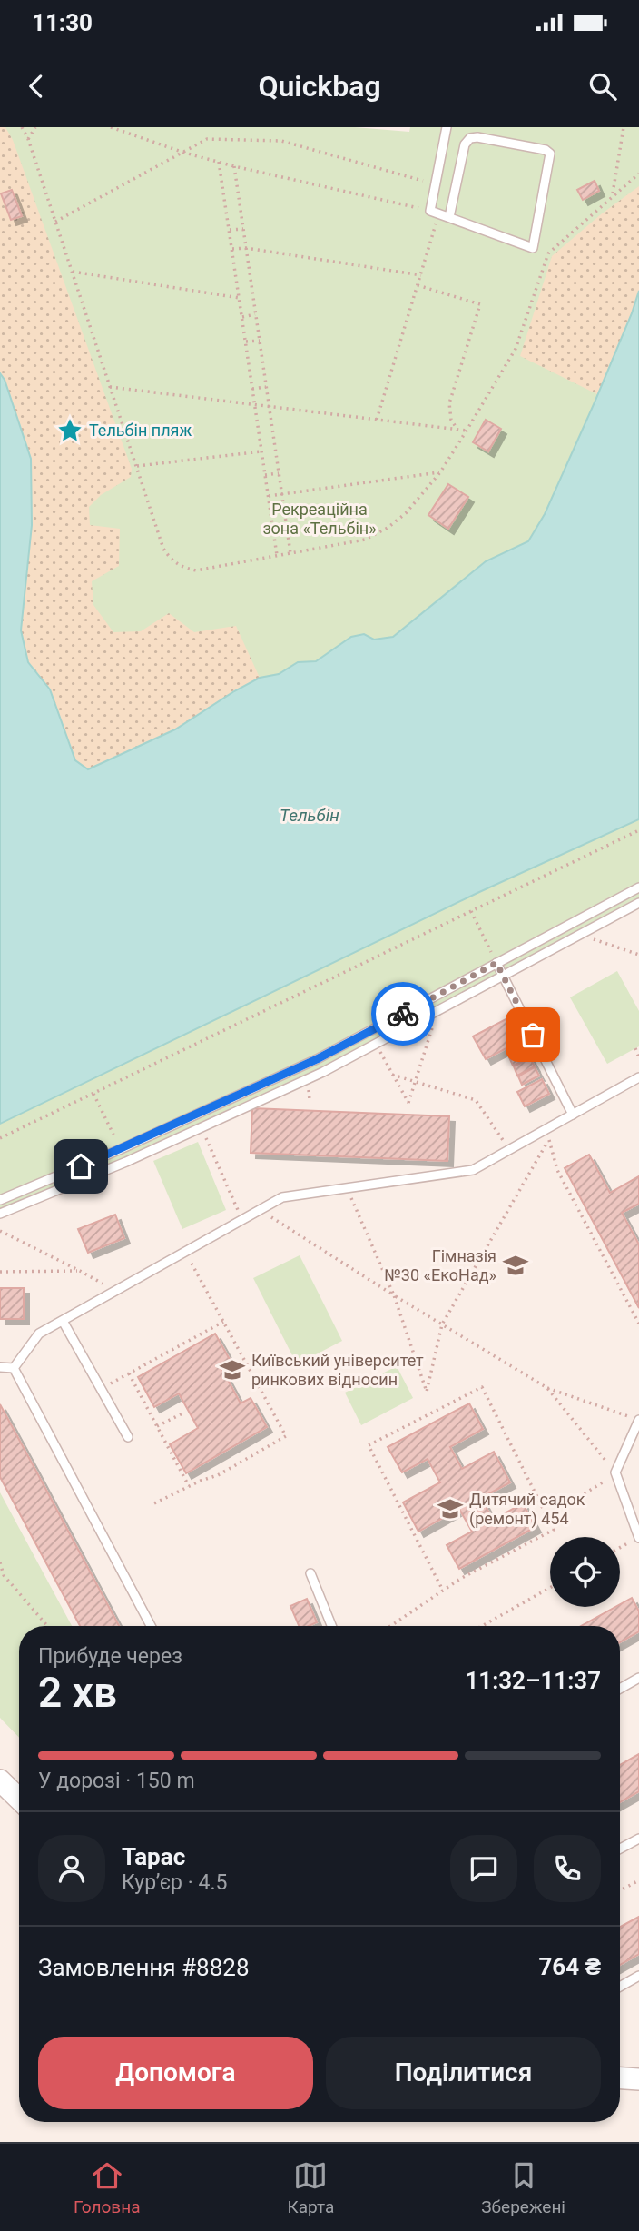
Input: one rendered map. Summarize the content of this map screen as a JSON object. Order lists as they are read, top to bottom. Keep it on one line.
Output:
{"water":["Тельбін"],"parks":["Рекреаційна зона «Тельбін»"],"places":{"place":["Тельбін пляж"],"school or university":["Гімназія №30 «ЕкоНад»","Київський університет ринкових відносин","Дитячий садок (ремонт) 454"]},"page":{"status":"11:30","header":"Quickbag","heading":["2 хв","Прибуде через","11:32–11:37"],"panel":["Тарас","Кур’єр · 4.5","Замовлення #8828","764 ₴"],"bar":"У дорозі · 150 m","buttons":["Допомога","Поділитися"],"tabs":["Головна","Карта","Збережені"]}}
